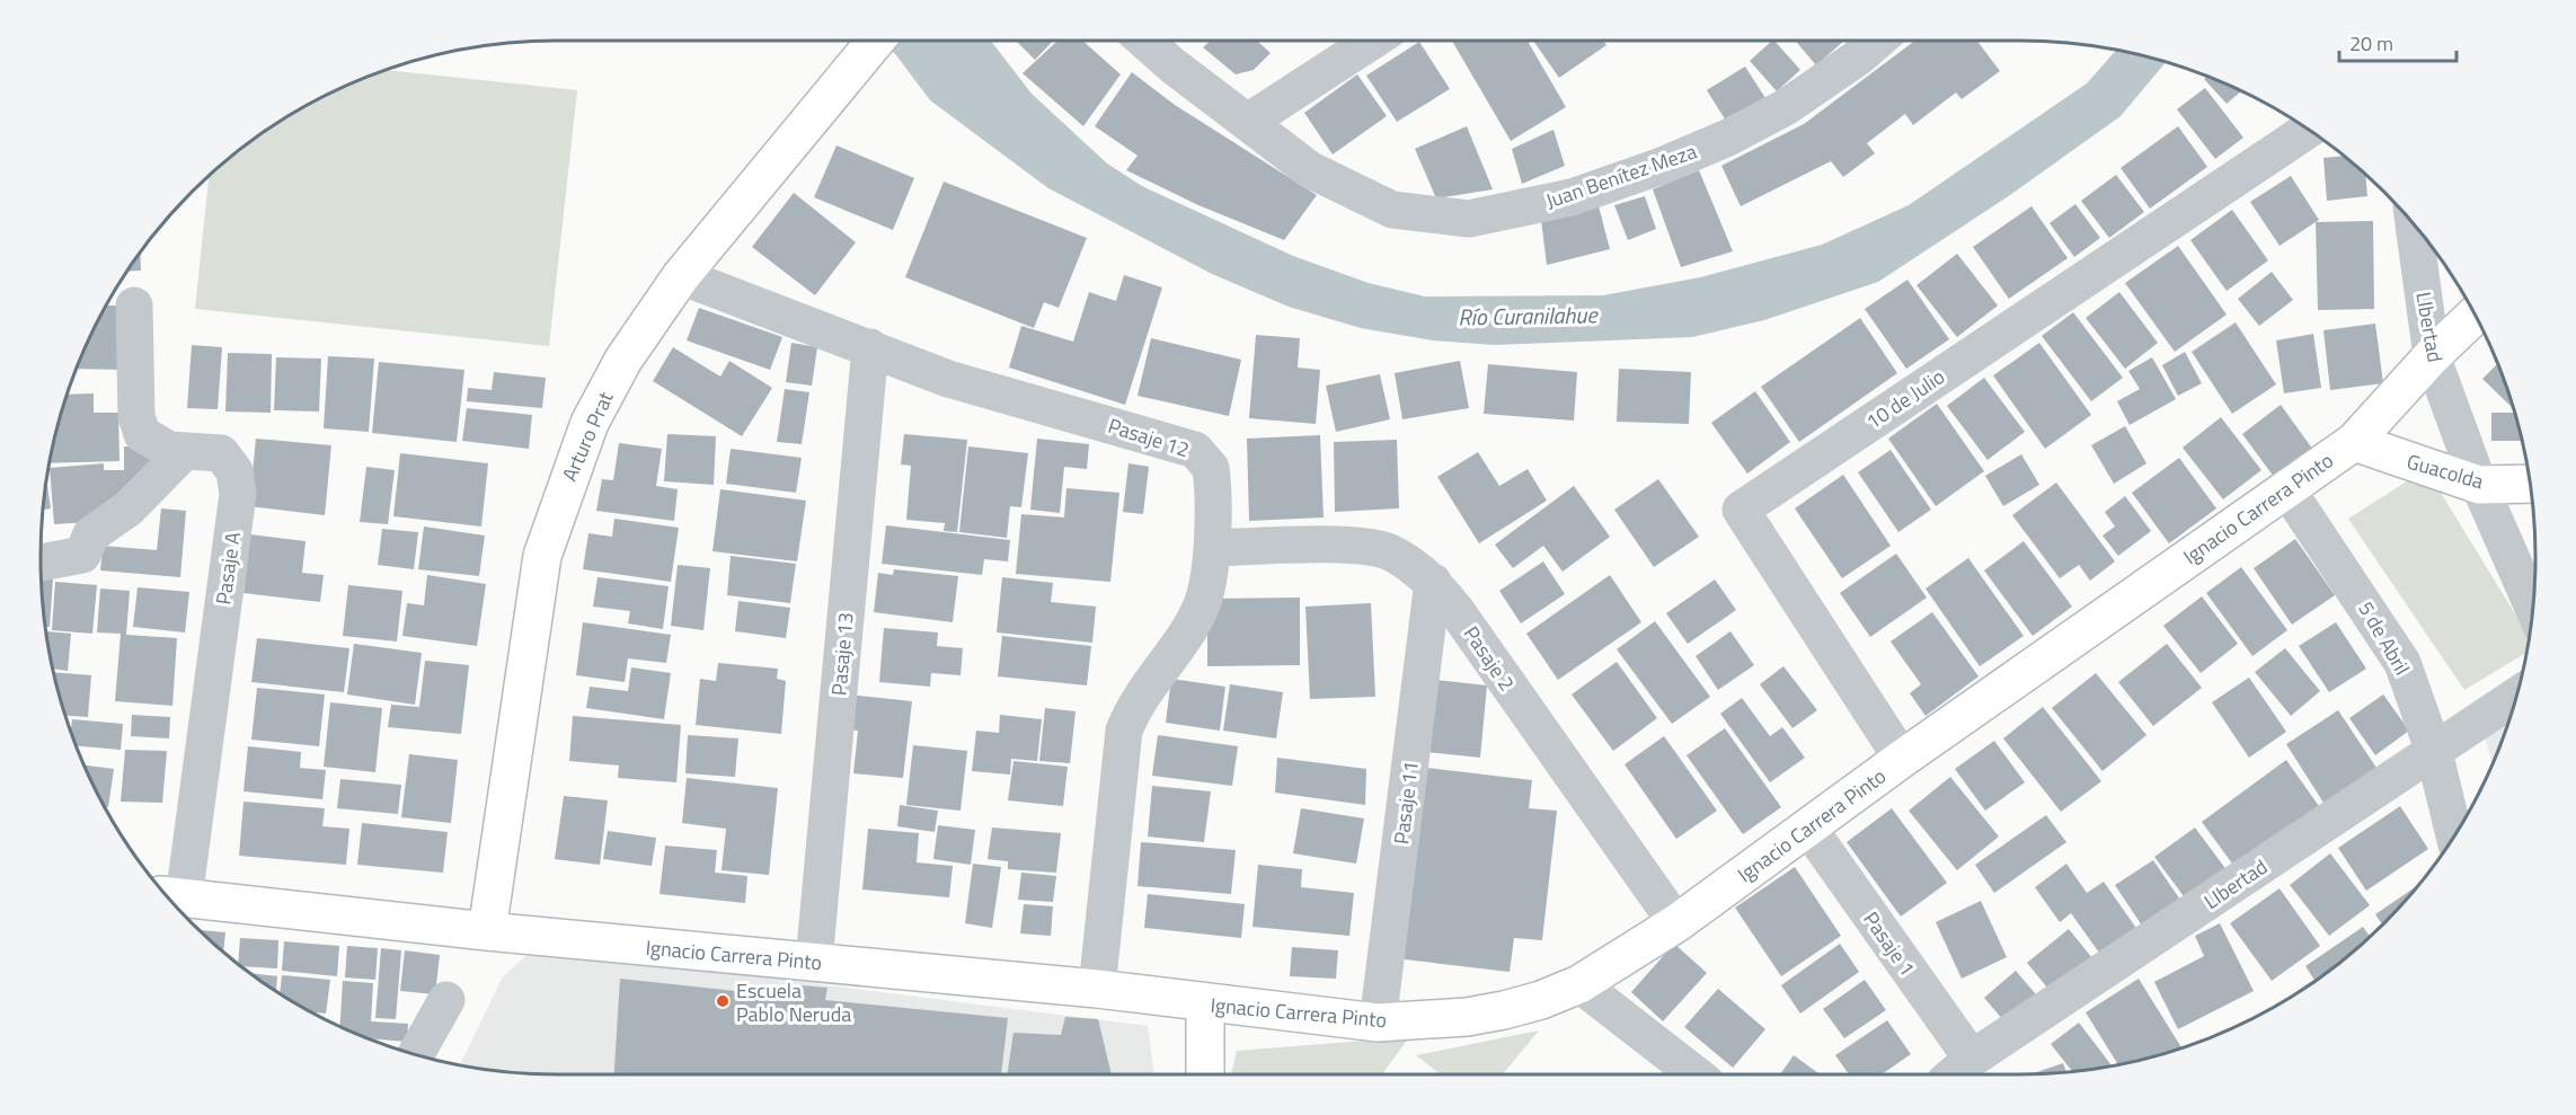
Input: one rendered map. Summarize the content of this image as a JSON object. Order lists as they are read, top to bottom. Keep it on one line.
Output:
{"streets":{"street":["Juan Benítez Meza","LIbertad","10 de Julio","Arturo Prat","Pasaje 12","Guacolda","Ignacio Carrera Pinto","Pasaje A","5 de Abril","Pasaje 13","Pasaje 2","Pasaje 11","Pasaje 1"]},"crossings":[["LIbertad","Guacolda"],["LIbertad","Ignacio Carrera Pinto"],["LIbertad","5 de Abril"],["LIbertad","Pasaje 1"],["10 de Julio","Ignacio Carrera Pinto"],["Arturo Prat","Pasaje 12"],["Arturo Prat","Ignacio Carrera Pinto"],["Pasaje 12","Ignacio Carrera Pinto"],["Pasaje 12","Pasaje 13"],["Pasaje 12","Pasaje 2"],["Guacolda","Ignacio Carrera Pinto"],["Ignacio Carrera Pinto","Pasaje A"],["Ignacio Carrera Pinto","5 de Abril"],["Ignacio Carrera Pinto","Pasaje 13"],["Ignacio Carrera Pinto","Pasaje 2"],["Ignacio Carrera Pinto","Pasaje 11"],["Ignacio Carrera Pinto","Pasaje 1"],["Pasaje 2","Pasaje 11"]],"water":["Río Curanilahue"],"places":["Escuela Pablo Neruda"],"scale_bar":"20 m"}
